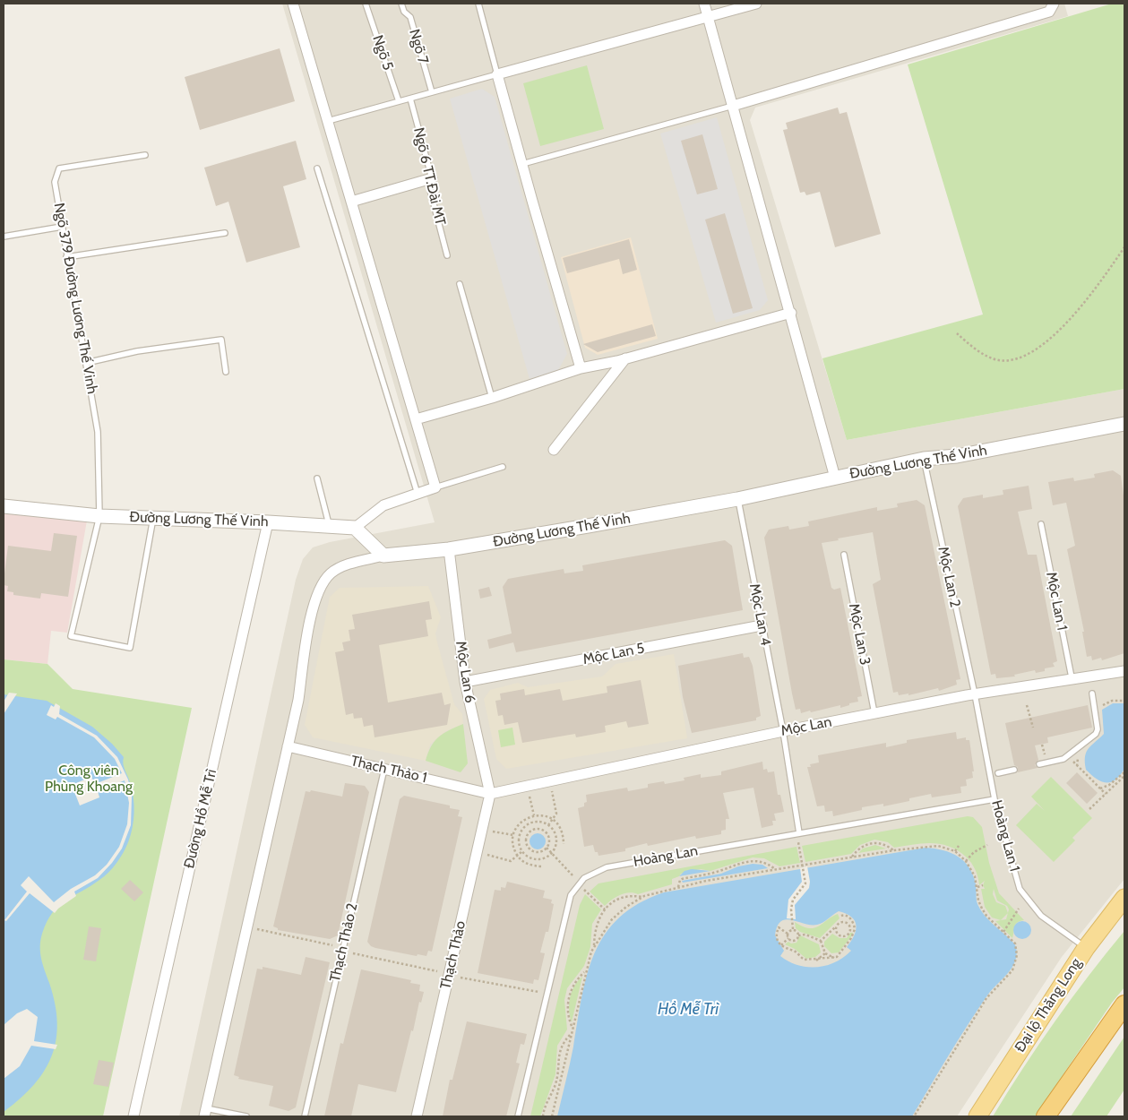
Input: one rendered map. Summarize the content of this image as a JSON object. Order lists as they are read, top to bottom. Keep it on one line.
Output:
{"streets":{"main road":["Đại lộ Thăng Long"],"street":["Đường Lương Thế Vinh","Mộc Lan 5","Mộc Lan 6","Mộc Lan","Thạch Thảo 1","Đường Hồ Mễ Trì","Thạch Thảo"],"lane":["Ngõ 7","Ngõ 5","Ngõ 6 TT.Đài MT","Ngõ 379 Đường Lương Thế Vinh","Mộc Lan 2","Mộc Lan 1","Mộc Lan 4","Mộc Lan 3","Hoàng Lan 1","Hoàng Lan","Thạch Thảo 2"]},"crossings":[["Ngõ 379 Đường Lương Thế Vinh","Đường Lương Thế Vinh"],["Đường Lương Thế Vinh","Mộc Lan 2"],["Đường Lương Thế Vinh","Mộc Lan 4"],["Đường Lương Thế Vinh","Mộc Lan 6"],["Đường Lương Thế Vinh","Đường Hồ Mễ Trì"],["Mộc Lan 2","Mộc Lan"],["Mộc Lan 2","Hoàng Lan 1"],["Mộc Lan 1","Mộc Lan"],["Mộc Lan 4","Mộc Lan 5"],["Mộc Lan 4","Mộc Lan"],["Mộc Lan 4","Hoàng Lan"],["Mộc Lan 3","Mộc Lan"],["Mộc Lan 5","Mộc Lan 6"],["Mộc Lan 6","Mộc Lan"],["Mộc Lan 6","Thạch Thảo 1"],["Mộc Lan 6","Thạch Thảo"],["Mộc Lan","Thạch Thảo 1"],["Mộc Lan","Hoàng Lan 1"],["Mộc Lan","Thạch Thảo"],["Thạch Thảo 1","Thạch Thảo 2"],["Thạch Thảo 1","Thạch Thảo"],["Hoàng Lan 1","Hoàng Lan"],["Hoàng Lan 1","Đại lộ Thăng Long"]],"water":["Hồ Mễ Trì"],"parks":["Công viên Phùng Khoang"]}
